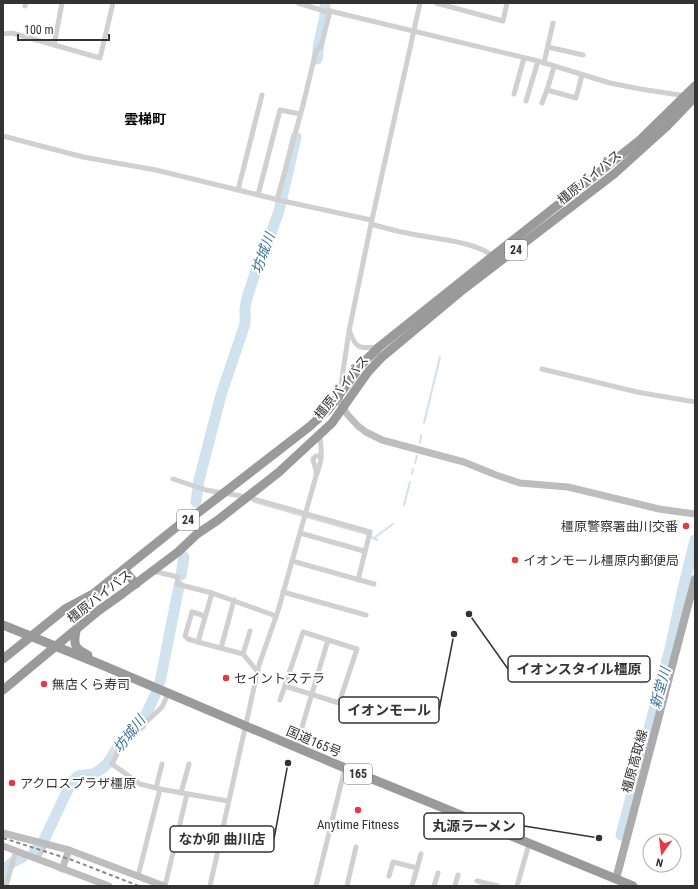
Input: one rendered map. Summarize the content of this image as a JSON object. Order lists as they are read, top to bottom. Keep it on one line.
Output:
{"streets":{"highway":["橿原バイパス","24","国道165号","165"],"main road":["橿原高取線"]},"crossings":[["橿原バイパス","国道165号"],["国道165号","橿原高取線"]],"districts":["雲梯町"],"water":["坊城川","新堂川"],"places":["橿原警察署曲川交番","イオンモール橿原内郵便局","イオンスタイル橿原","イオンモール","セイントステラ","無店くら寿司","なか卯 曲川店","アクロスプラザ橿原","Anytime Fitness","丸源ラーメン"],"scale_bar":"100 m","north":"bottom"}
